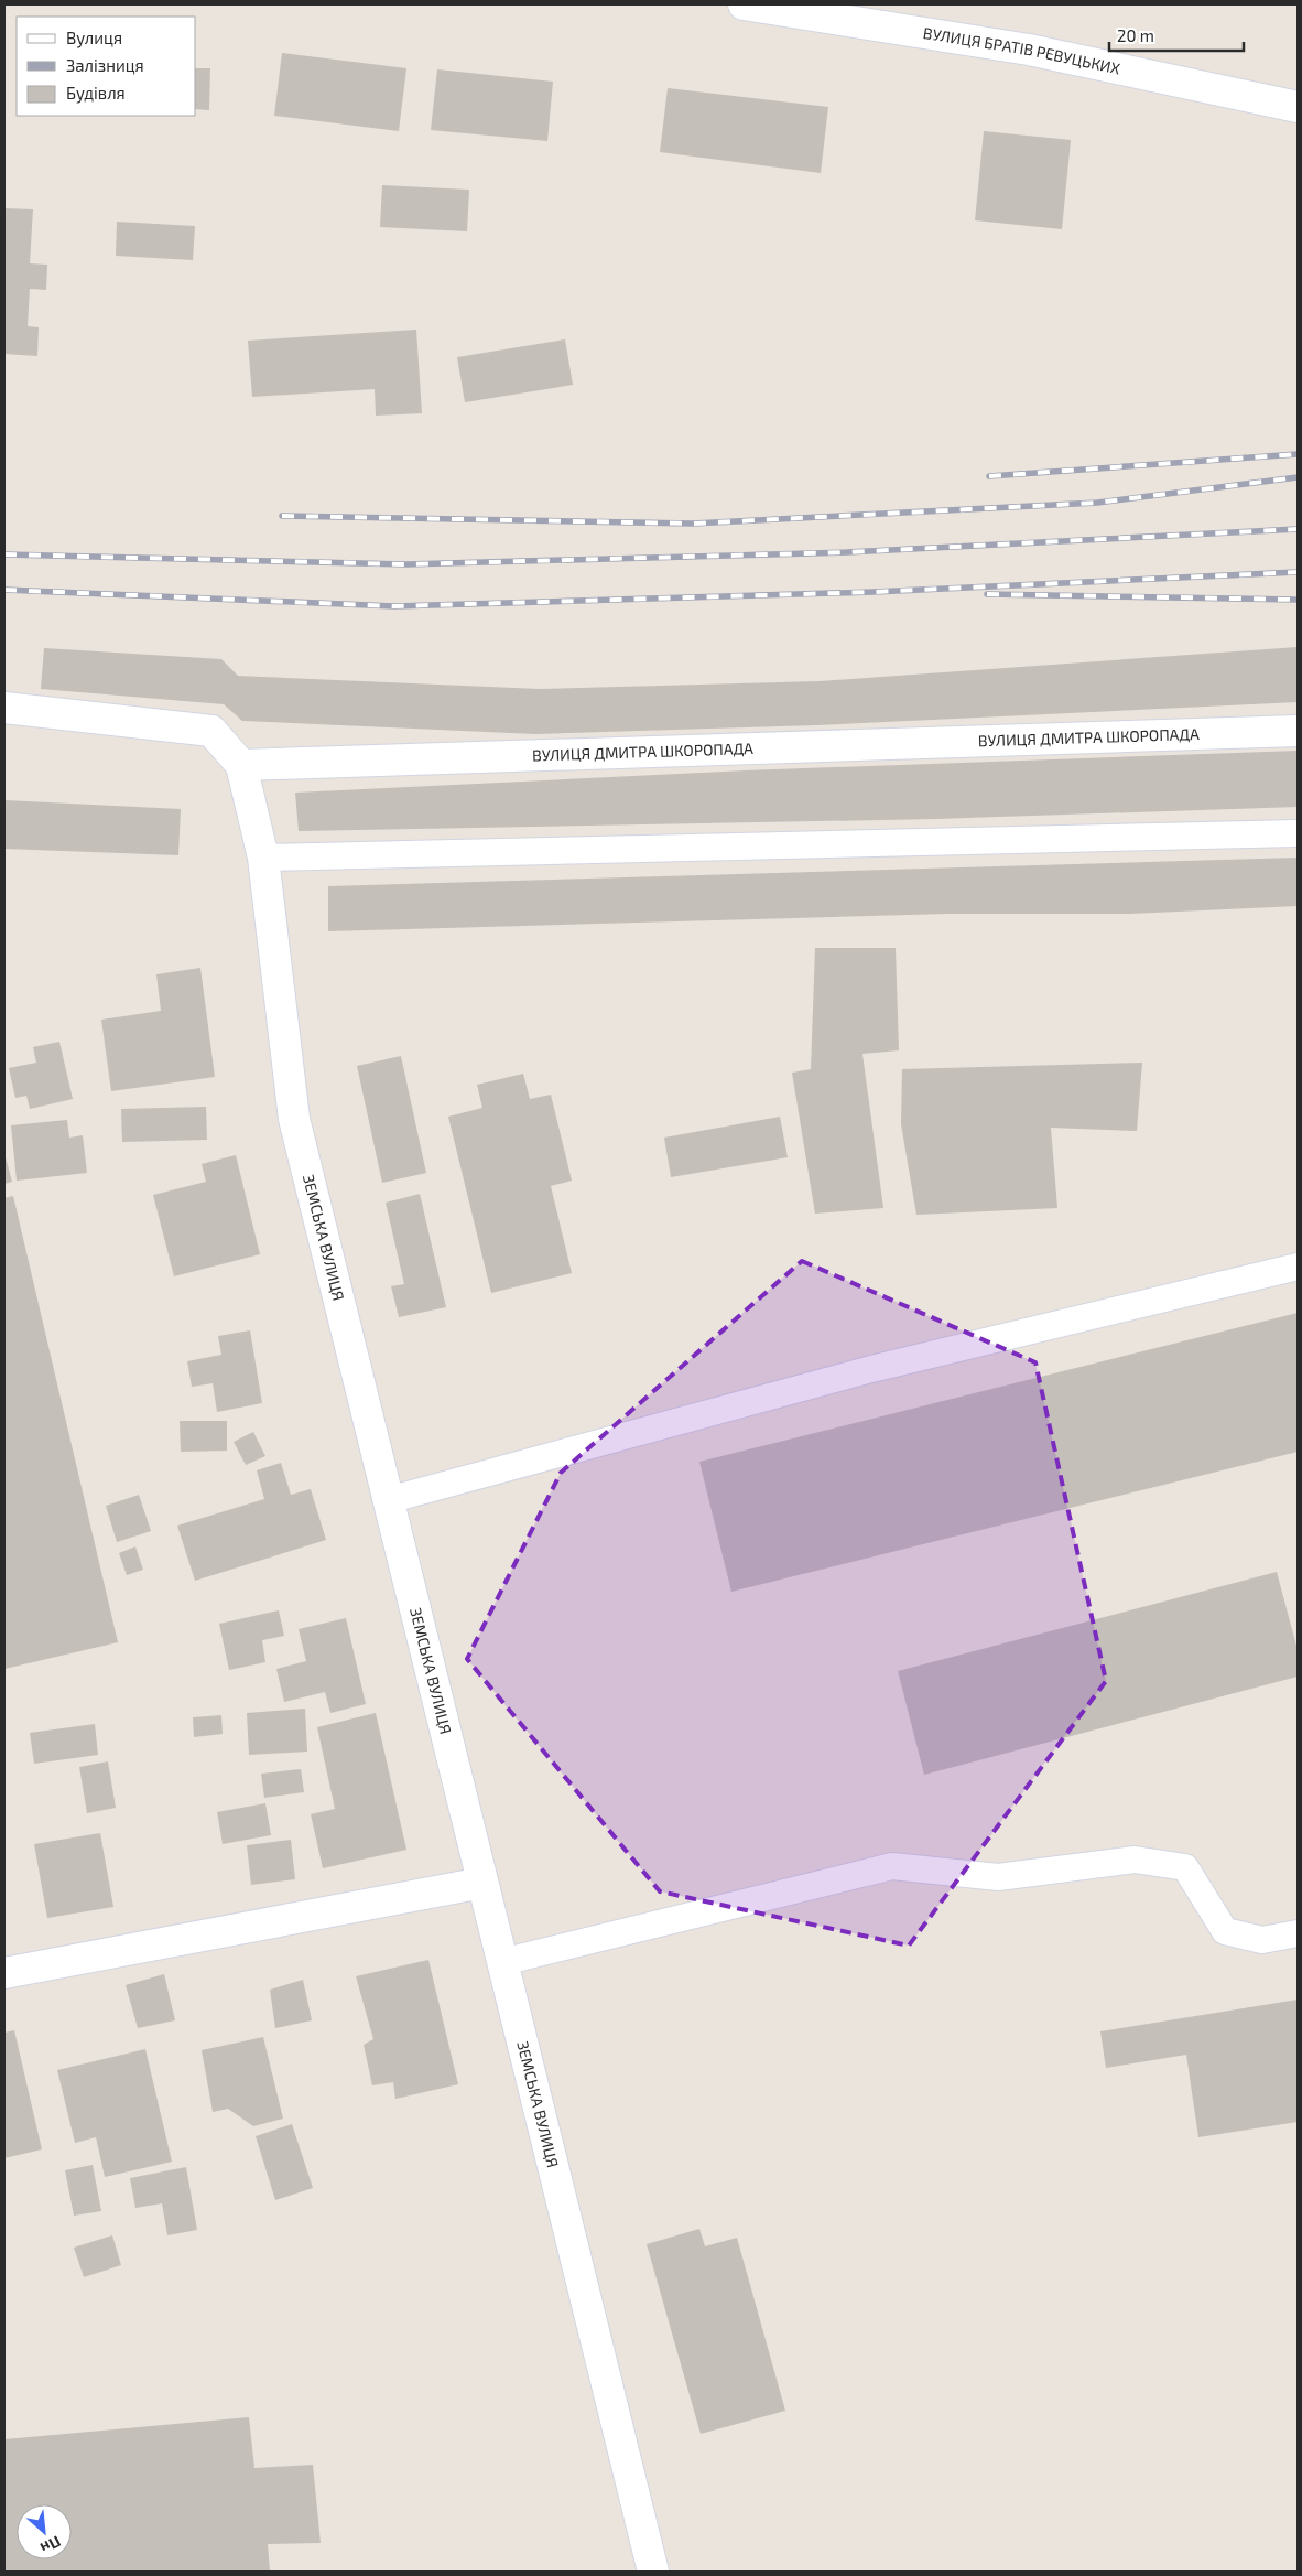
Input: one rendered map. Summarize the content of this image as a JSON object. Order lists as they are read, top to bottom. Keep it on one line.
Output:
{"streets":{"street":["ВУЛИЦЯ БРАТІВ РЕВУЦЬКИХ","ВУЛИЦЯ ДМИТРА ШКОРОПАДА","ЗЕМСЬКА ВУЛИЦЯ"]},"crossings":[["ВУЛИЦЯ ДМИТРА ШКОРОПАДА","ЗЕМСЬКА ВУЛИЦЯ"]],"legend":["Вулиця","Залізниця","Будівля"],"scale_bar":"20 m","north":"bottom right"}
